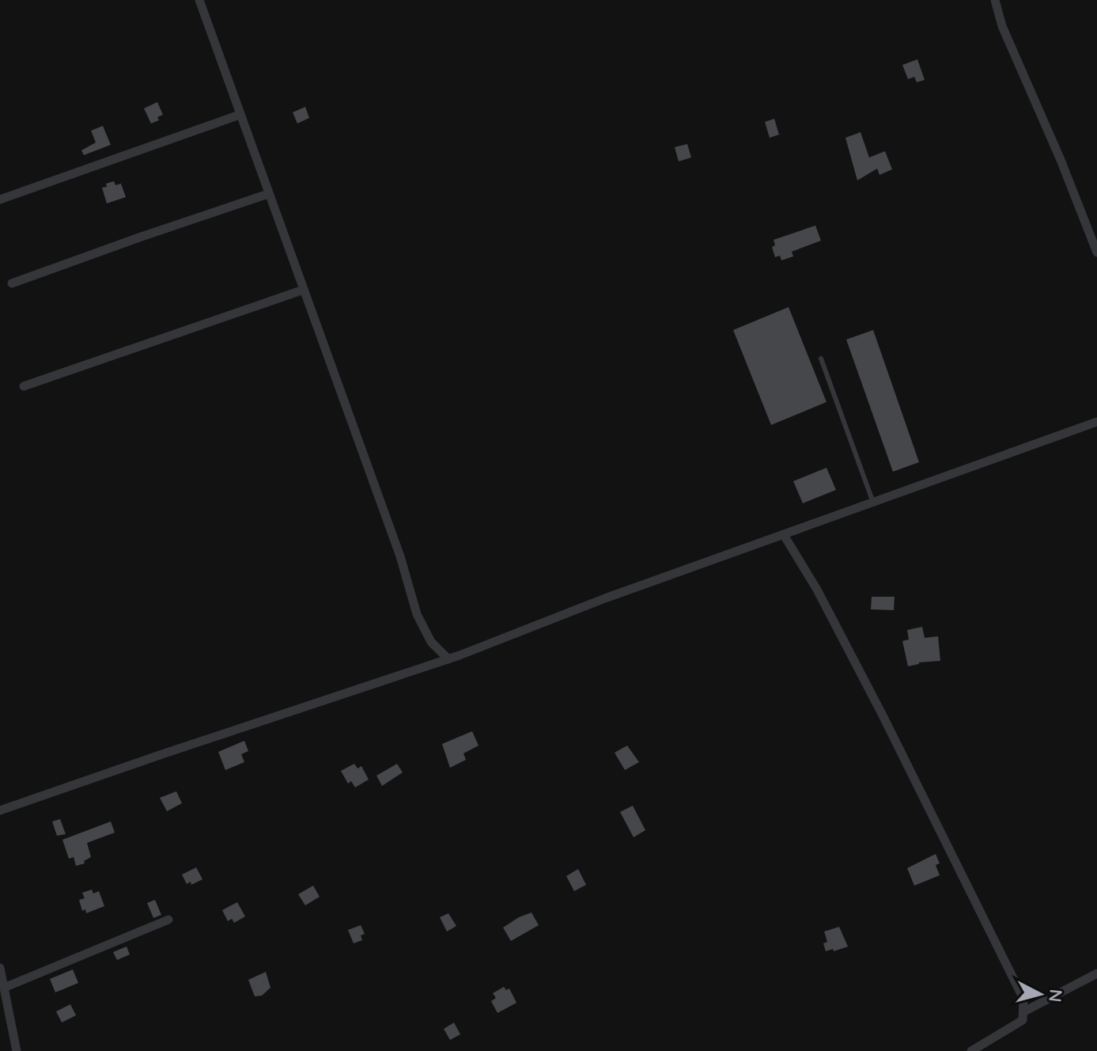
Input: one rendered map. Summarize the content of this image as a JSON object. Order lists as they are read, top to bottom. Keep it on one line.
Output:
{"north":"right"}
